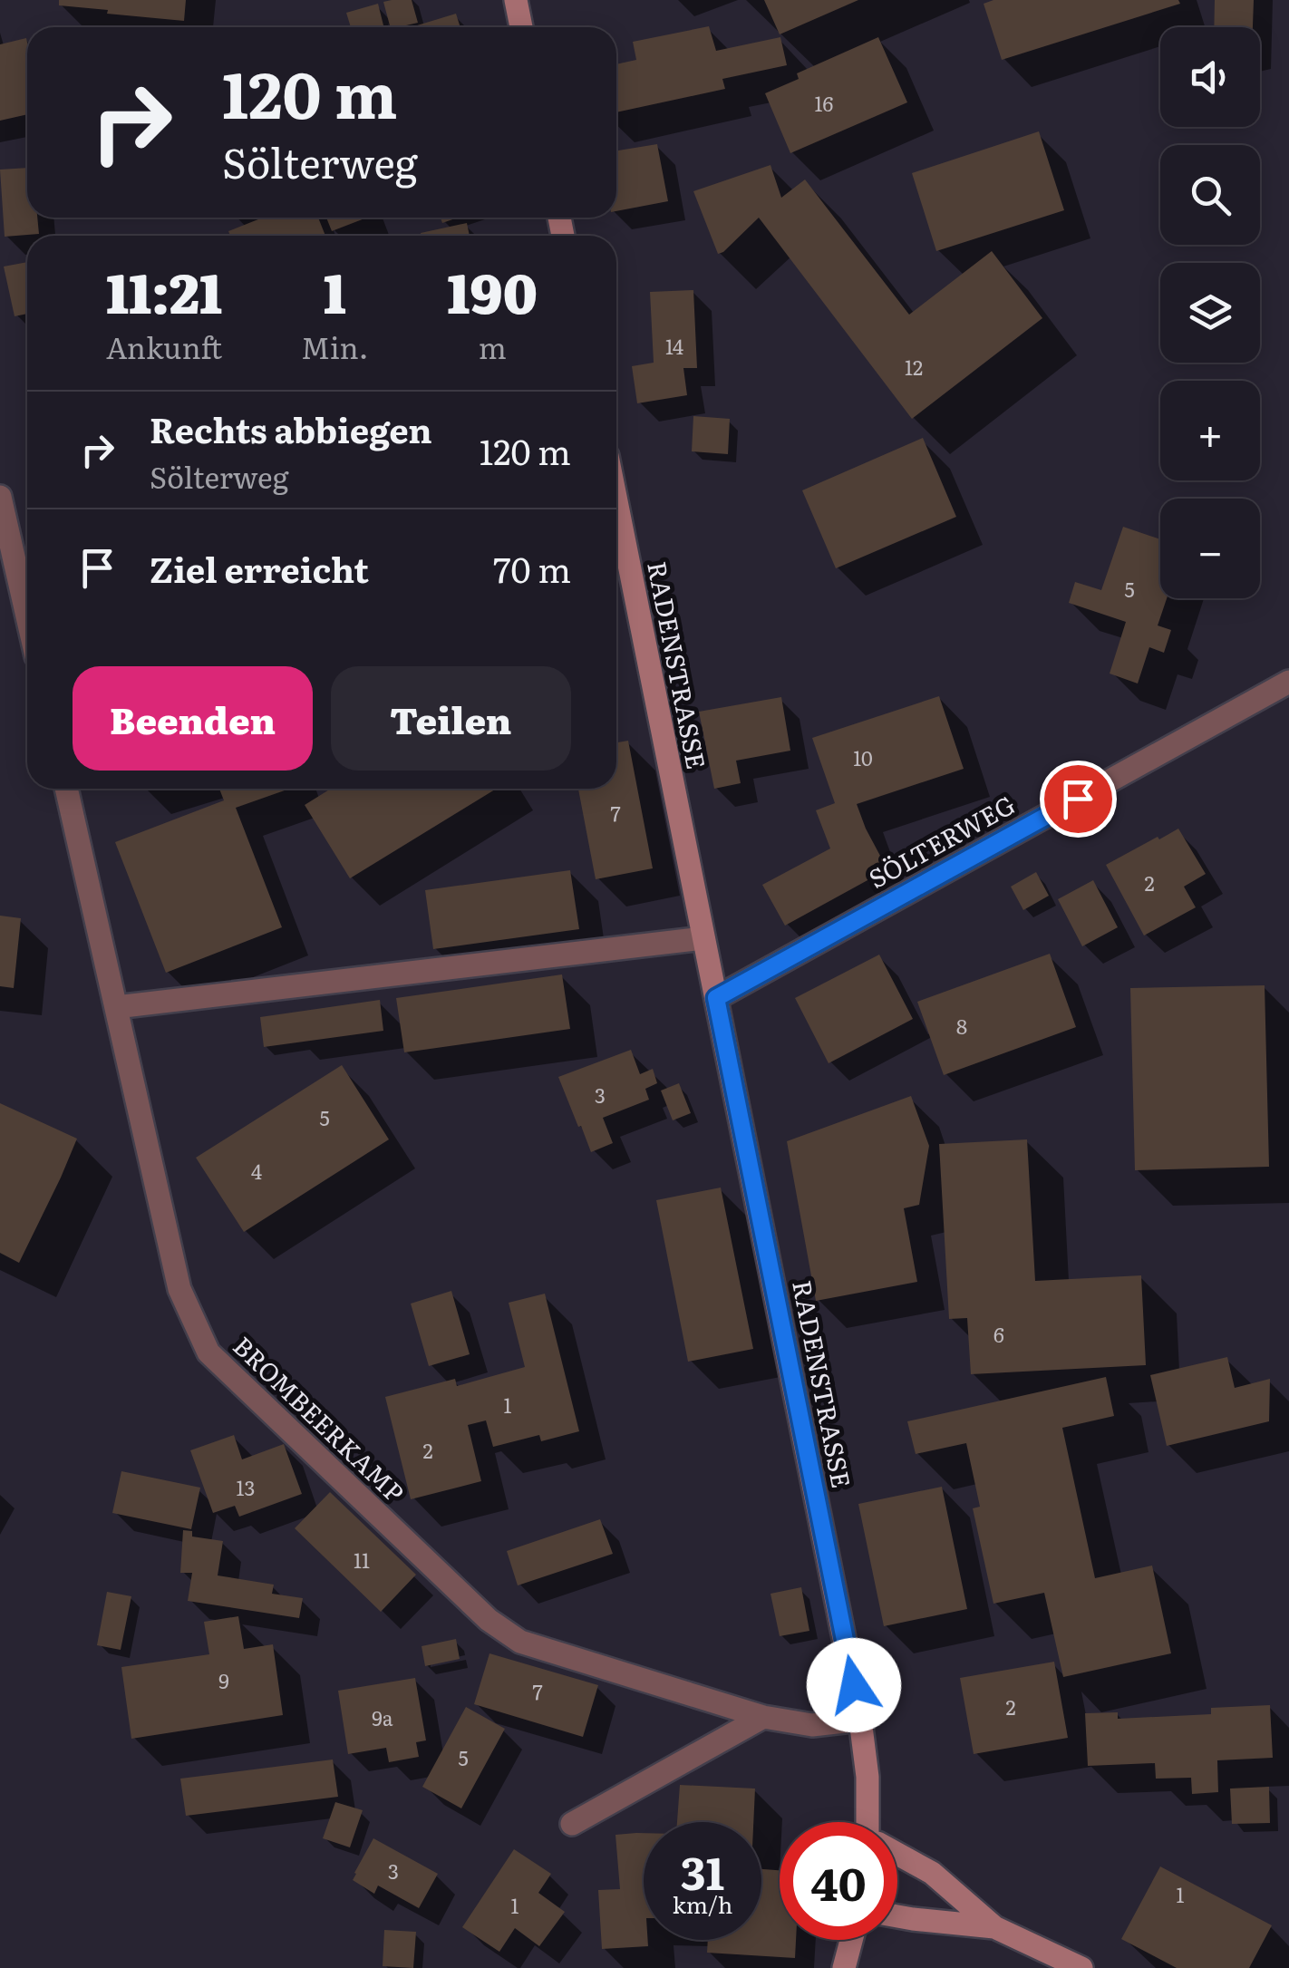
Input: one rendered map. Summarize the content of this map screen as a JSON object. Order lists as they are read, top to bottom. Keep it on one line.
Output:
{"streets":{"street":["RADENSTRASSE","SÖLTERWEG","BROMBEERKAMP"]},"crossings":[["RADENSTRASSE","SÖLTERWEG"],["RADENSTRASSE","BROMBEERKAMP"]],"house_numbers":["16","14","12","5","10","7","2","8","3","5","4","6","1","2","13","11","9","7","2","9a","5","3","1","1"],"page":{"map_buttons":["+","−"],"turn":["120 m","Sölterweg"],"eta":["11:21","Ankunft","1","Min.","190","m"],"list":[{"name":"Rechts abbiegen","note":"Sölterweg","value":"120 m"},{"name":"Ziel erreicht","value":"70 m"}],"buttons":["Beenden","Teilen"],"speed":"31 km/h","limit":"40"}}
